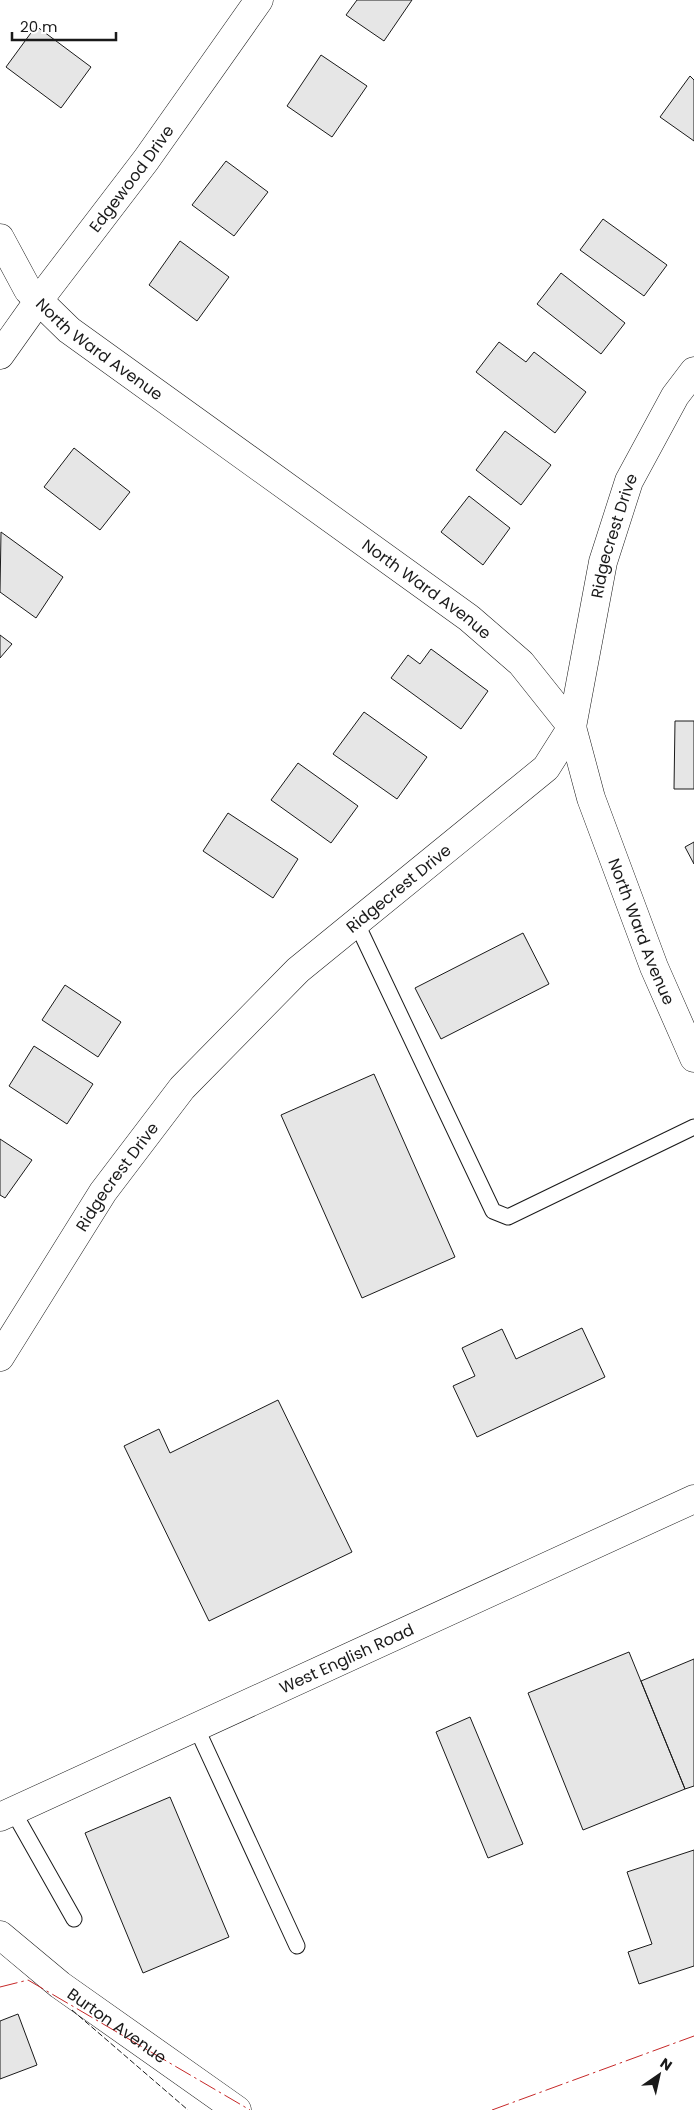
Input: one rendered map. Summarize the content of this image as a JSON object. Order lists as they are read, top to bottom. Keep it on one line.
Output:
{"streets":{"street":["Edgewood Drive","North Ward Avenue","Ridgecrest Drive","West English Road","Burton Avenue"]},"crossings":[["Edgewood Drive","North Ward Avenue"],["North Ward Avenue","Ridgecrest Drive"]],"scale_bar":"20 m","north":"top right"}
